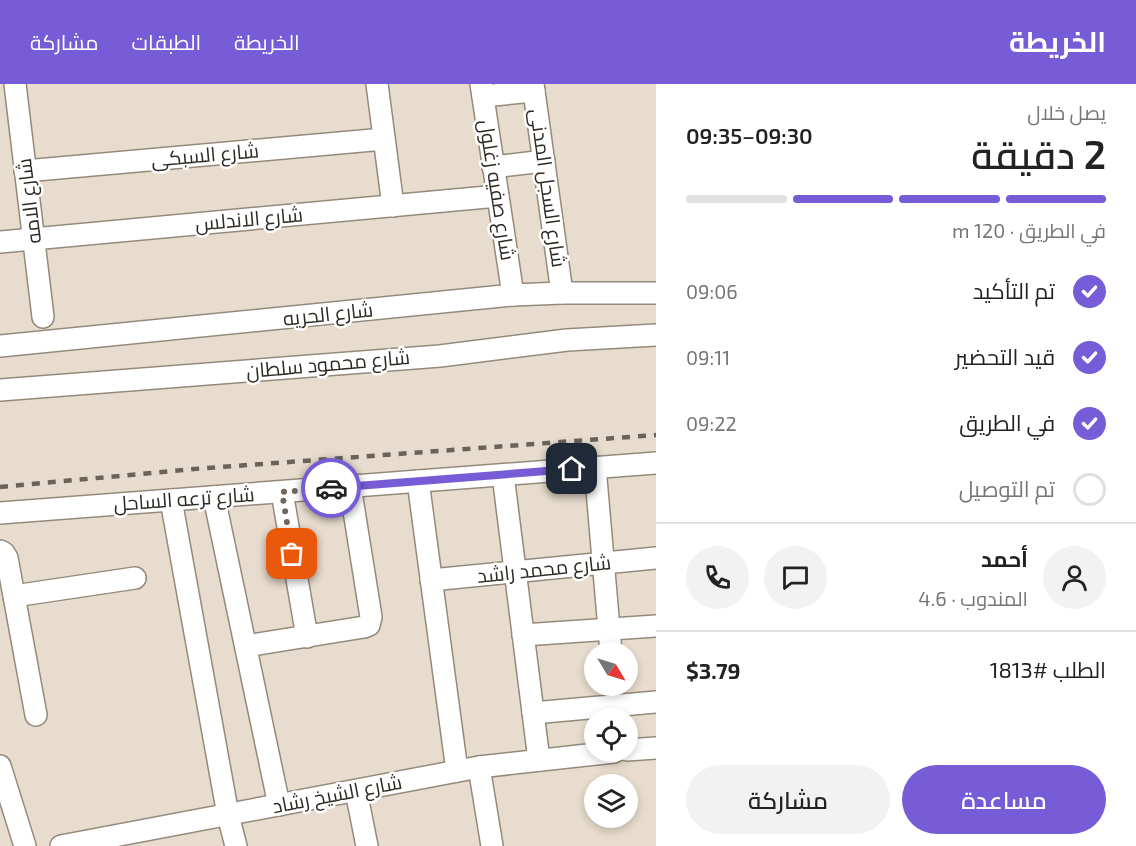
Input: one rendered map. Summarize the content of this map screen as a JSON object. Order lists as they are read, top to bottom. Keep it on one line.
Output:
{"streets":{"street":["شارع السبكى","شارع السجل المدنى","شارع صفيه زغلول","شارع الامه","شارع الاندلس","شارع الحريه","شارع محمود سلطان","شارع ترعه الساحل","شارع محمد راشد","شارع الشيخ رشاد"]},"crossings":[["شارع السبكى","شارع الامه"],["شارع السجل المدنى","شارع الحريه"],["شارع صفيه زغلول","شارع الاندلس"],["شارع صفيه زغلول","شارع الحريه"],["شارع الامه","شارع الاندلس"]],"north":"bottom right","page":{"header":"الخريطة","nav":["الخريطة","الطبقات","مشاركة"],"heading":["2 دقيقة","يصل خلال","09:30–09:35"],"panel":["أحمد","المندوب · 4.6","الطلب #1813","$3.79"],"bar":"في الطريق · 120 m","list":[["تم التأكيد","09:06"],["قيد التحضير","09:11"],["في الطريق","09:22"],"تم التوصيل"],"buttons":["مساعدة","مشاركة"]}}
